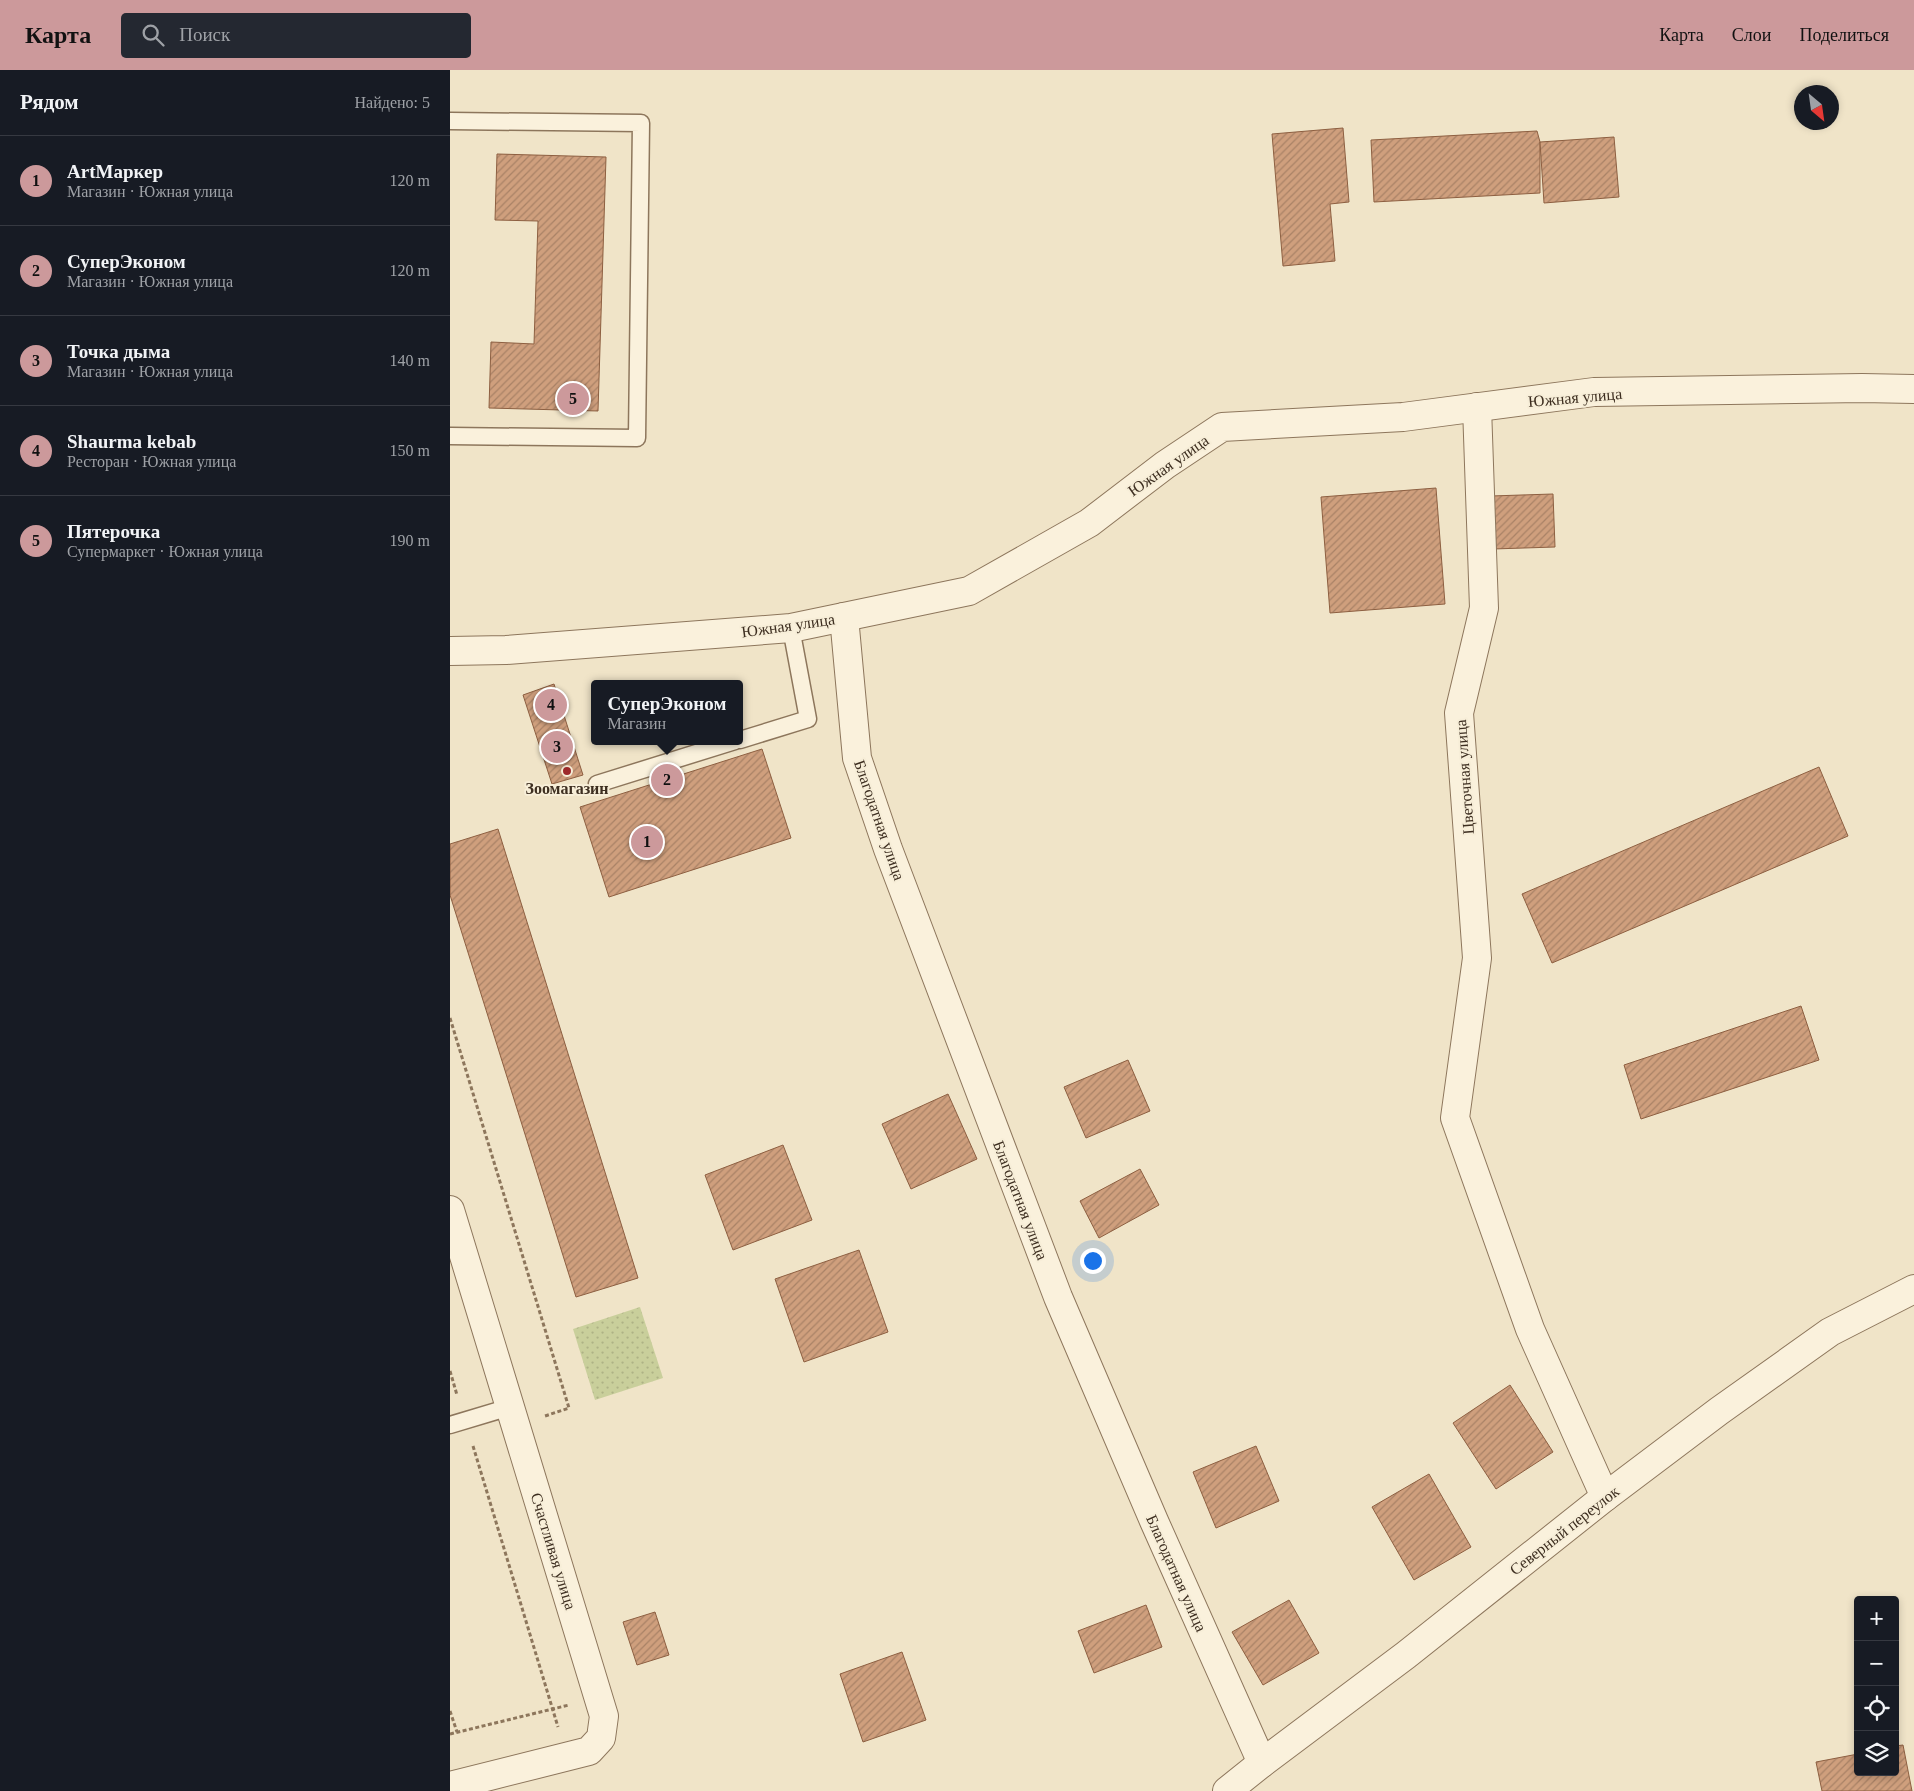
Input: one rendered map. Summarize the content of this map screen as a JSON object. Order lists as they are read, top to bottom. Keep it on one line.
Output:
{"streets":{"street":["Южная улица","Цветочная улица","Благодатная улица","Северный переулок","Счастливая улица"]},"crossings":[["Южная улица","Цветочная улица"],["Южная улица","Благодатная улица"],["Цветочная улица","Северный переулок"],["Благодатная улица","Северный переулок"]],"places":["Зоомагазин"],"north":"bottom right","page":{"header":"Карта","search":"Поиск","nav":["Карта","Слои","Поделиться"],"heading":["Рядом","Найдено: 5"],"list":[{"mark":"1","name":"ArtМаркер","note":"Магазин · Южная улица","value":"120 m"},{"mark":"2","name":"СуперЭконом","note":"Магазин · Южная улица","value":"120 m"},{"mark":"3","name":"Точка дыма","note":"Магазин · Южная улица","value":"140 m"},{"mark":"4","name":"Shaurma kebab","note":"Ресторан · Южная улица","value":"150 m"},{"mark":"5","name":"Пятерочка","note":"Супермаркет · Южная улица","value":"190 m"}],"pins":["5","4","3","2","1"],"popup":["СуперЭконом","Магазин"],"map_buttons":["+","−"]}}
